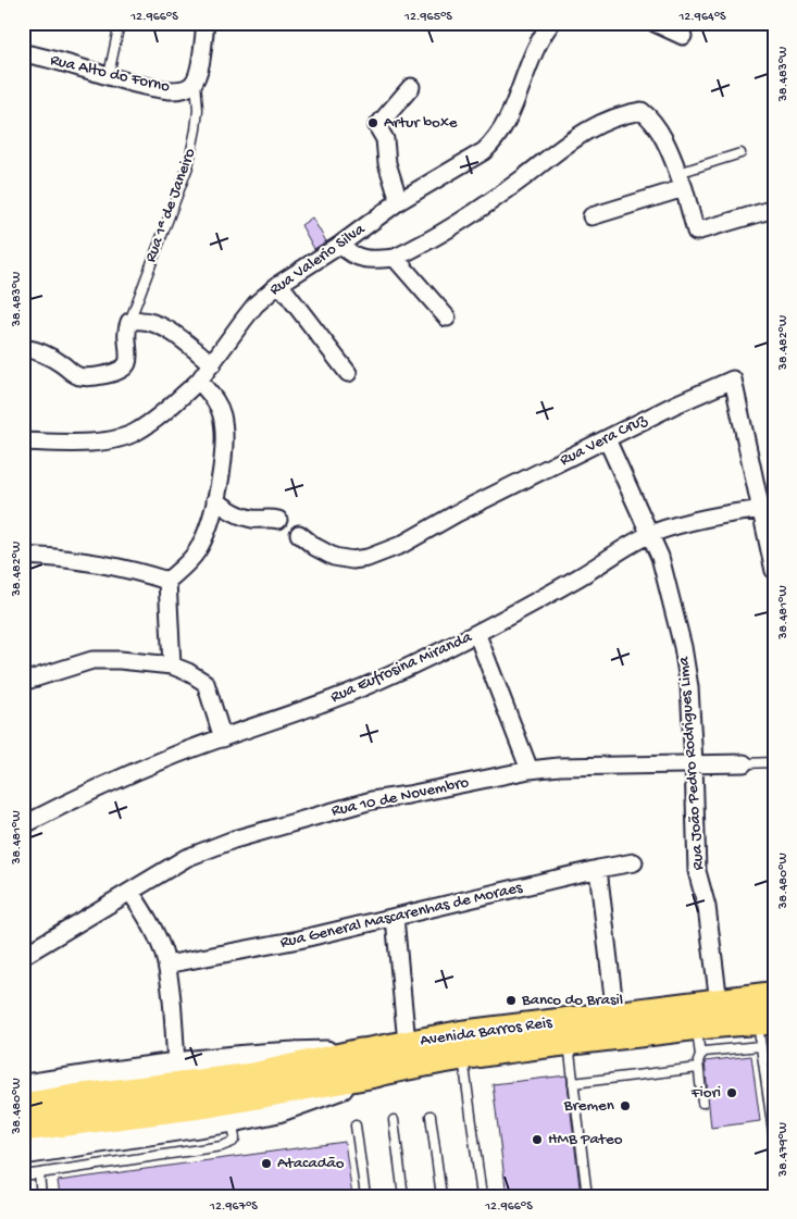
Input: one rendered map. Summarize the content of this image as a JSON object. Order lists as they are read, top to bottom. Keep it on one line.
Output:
{"streets":{"highway":["Avenida Barros Reis"],"street":["Rua Alto do Forno","Rua 1ª de Janeiro","Rua Valerio Silva","Rua Vera Cruz","Rua Eufrosina Miranda","Rua João Pedro Rodrigues Lima","Rua 10 de Novembro","Rua General Mascarenhas de Moraes"]},"crossings":[["Rua Alto do Forno","Rua 1ª de Janeiro"],["Rua Vera Cruz","Rua Eufrosina Miranda"],["Rua Vera Cruz","Rua João Pedro Rodrigues Lima"],["Rua Eufrosina Miranda","Rua João Pedro Rodrigues Lima"],["Rua João Pedro Rodrigues Lima","Rua 10 de Novembro"],["Rua João Pedro Rodrigues Lima","Avenida Barros Reis"]],"places":["Artur boxe","Banco do Brasil","Fiori","Bremen","HMB Pateo","Atacadão"],"coordinates":["12.966°S","12.965°S","12.964°S","38.483°W","38.482°W","38.481°W","38.480°W","38.479°W","12.967°S"]}
